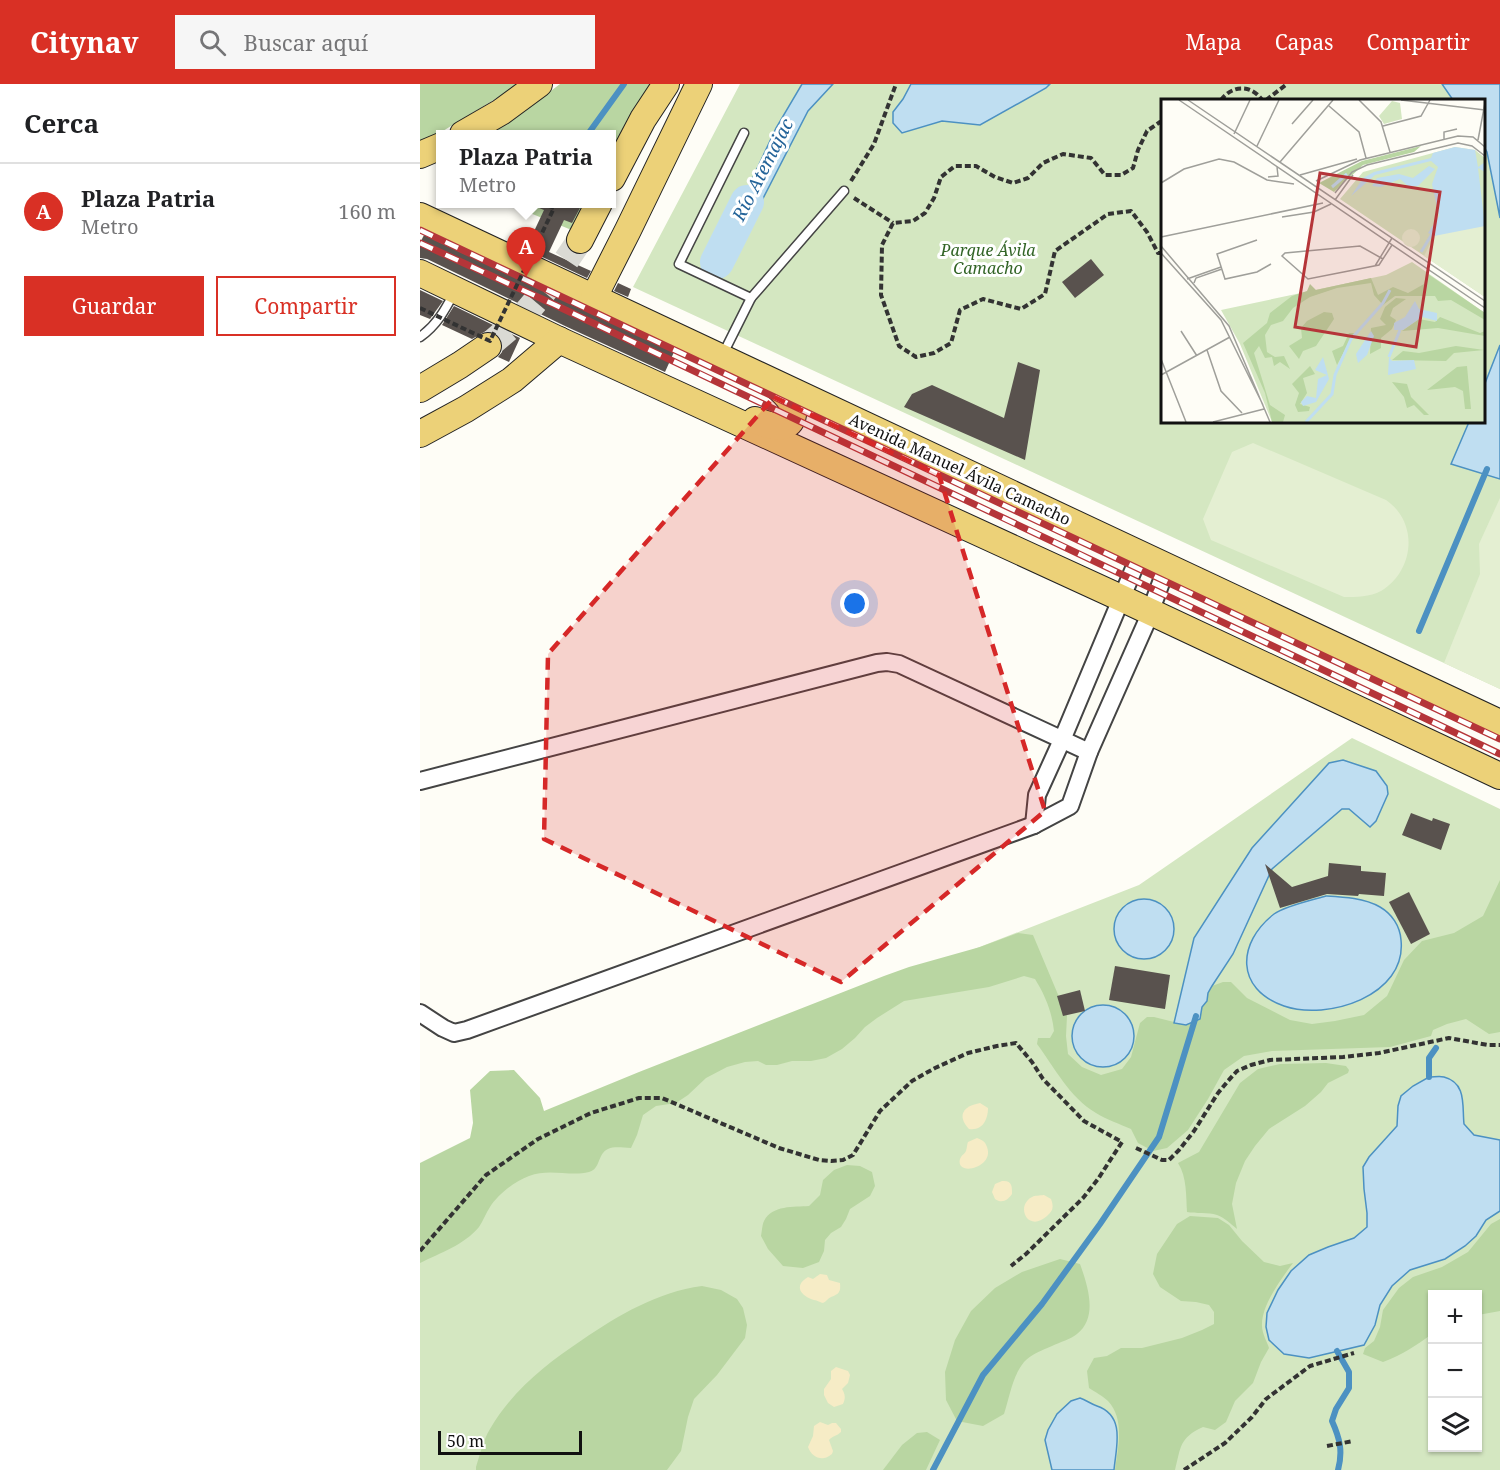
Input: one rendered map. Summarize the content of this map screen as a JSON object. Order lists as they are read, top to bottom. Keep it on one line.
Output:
{"streets":{"main road":["Avenida Manuel Ávila Camacho"]},"water":["Río Atemajac"],"parks":["Parque Ávila Camacho"],"scale_bar":"50 m","page":{"header":"Citynav","search":"Buscar aquí","nav":["Mapa","Capas","Compartir"],"heading":"Cerca","popup":["Plaza Patria","Metro"],"list":[{"mark":"A","name":"Plaza Patria","note":"Metro","value":"160 m"}],"pins":"A","buttons":["Guardar","Compartir"],"map_buttons":["+","−"],"scale":"50 m"}}
